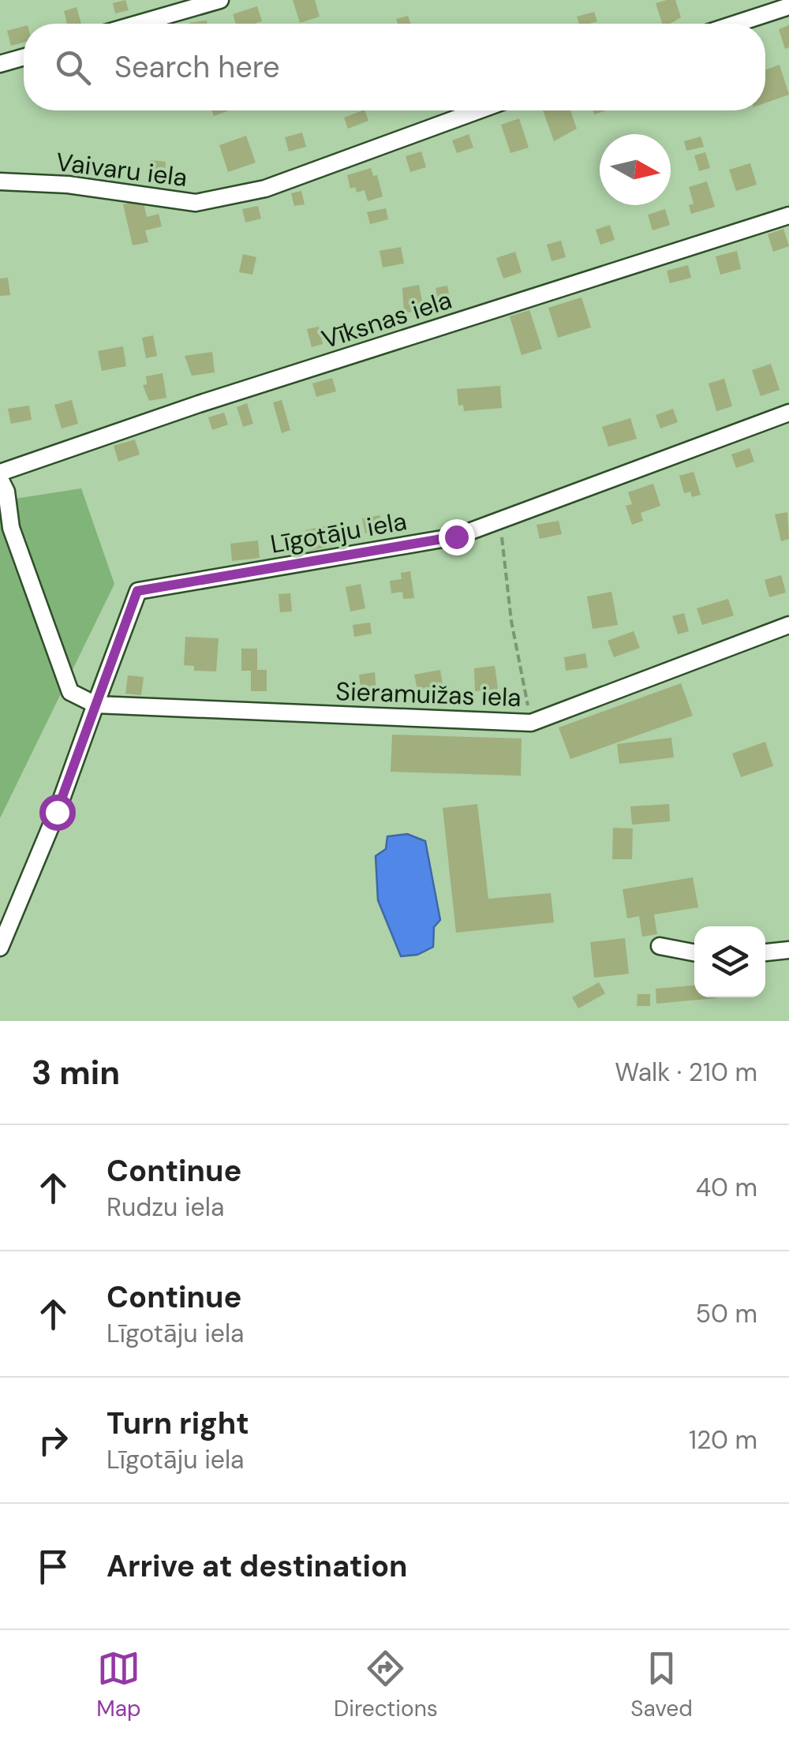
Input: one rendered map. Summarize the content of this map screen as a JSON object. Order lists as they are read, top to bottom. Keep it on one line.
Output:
{"streets":{"street":["Vaivaru iela","Vīksnas iela","Līgotāju iela","Sieramuižas iela"]},"crossings":[["Līgotāju iela","Sieramuižas iela"]],"north":"right","page":{"search":"Search here","heading":["3 min","Walk · 210 m"],"list":[["Continue","Rudzu iela","40 m"],["Continue","Līgotāju iela","50 m"],["Turn right","Līgotāju iela","120 m"],"Arrive at destination"],"nav":["Map","Directions","Saved"]}}
